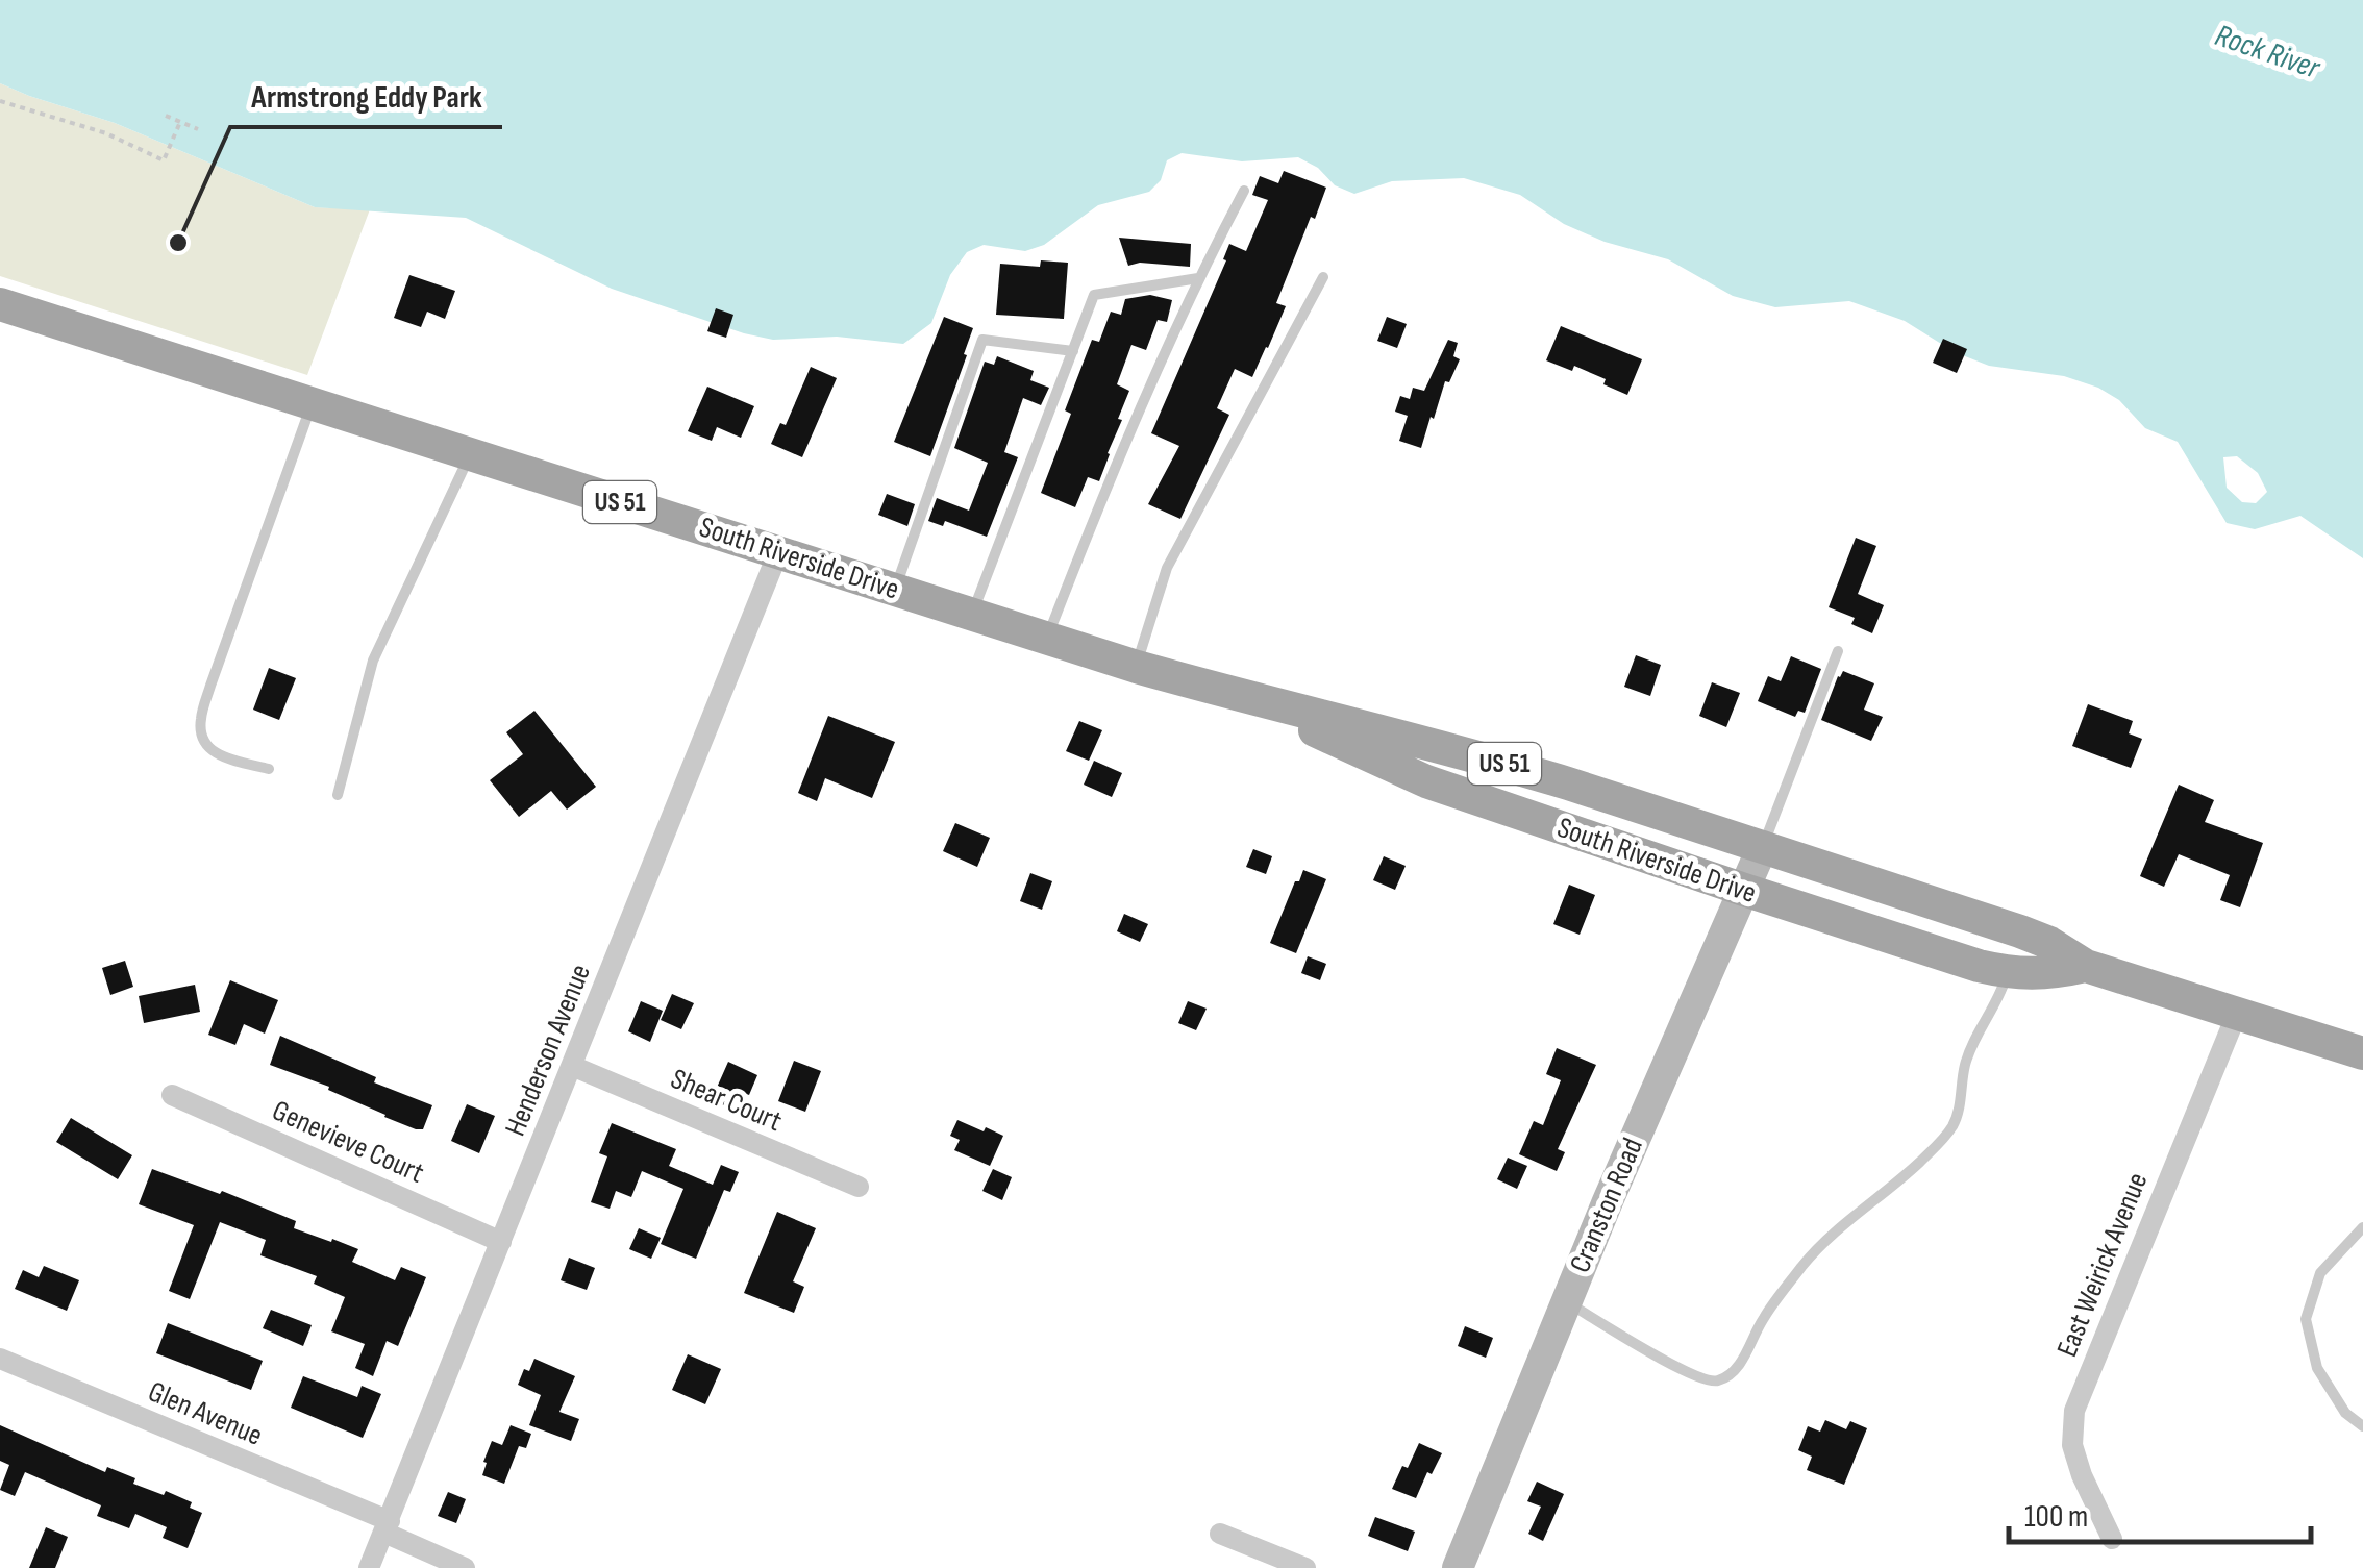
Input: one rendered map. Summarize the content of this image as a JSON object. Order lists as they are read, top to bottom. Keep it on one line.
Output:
{"streets":{"main road":["US 51","South Riverside Drive"],"street":["Henderson Avenue","Shear Court","Genevieve Court","Cranston Road","East Weirick Avenue","Glen Avenue"]},"crossings":[["South Riverside Drive","Henderson Avenue"],["South Riverside Drive","Cranston Road"],["South Riverside Drive","East Weirick Avenue"],["Henderson Avenue","Shear Court"],["Henderson Avenue","Genevieve Court"],["Henderson Avenue","Glen Avenue"]],"water":["Rock River"],"places":["Armstrong Eddy Park"],"scale_bar":"100 m"}
